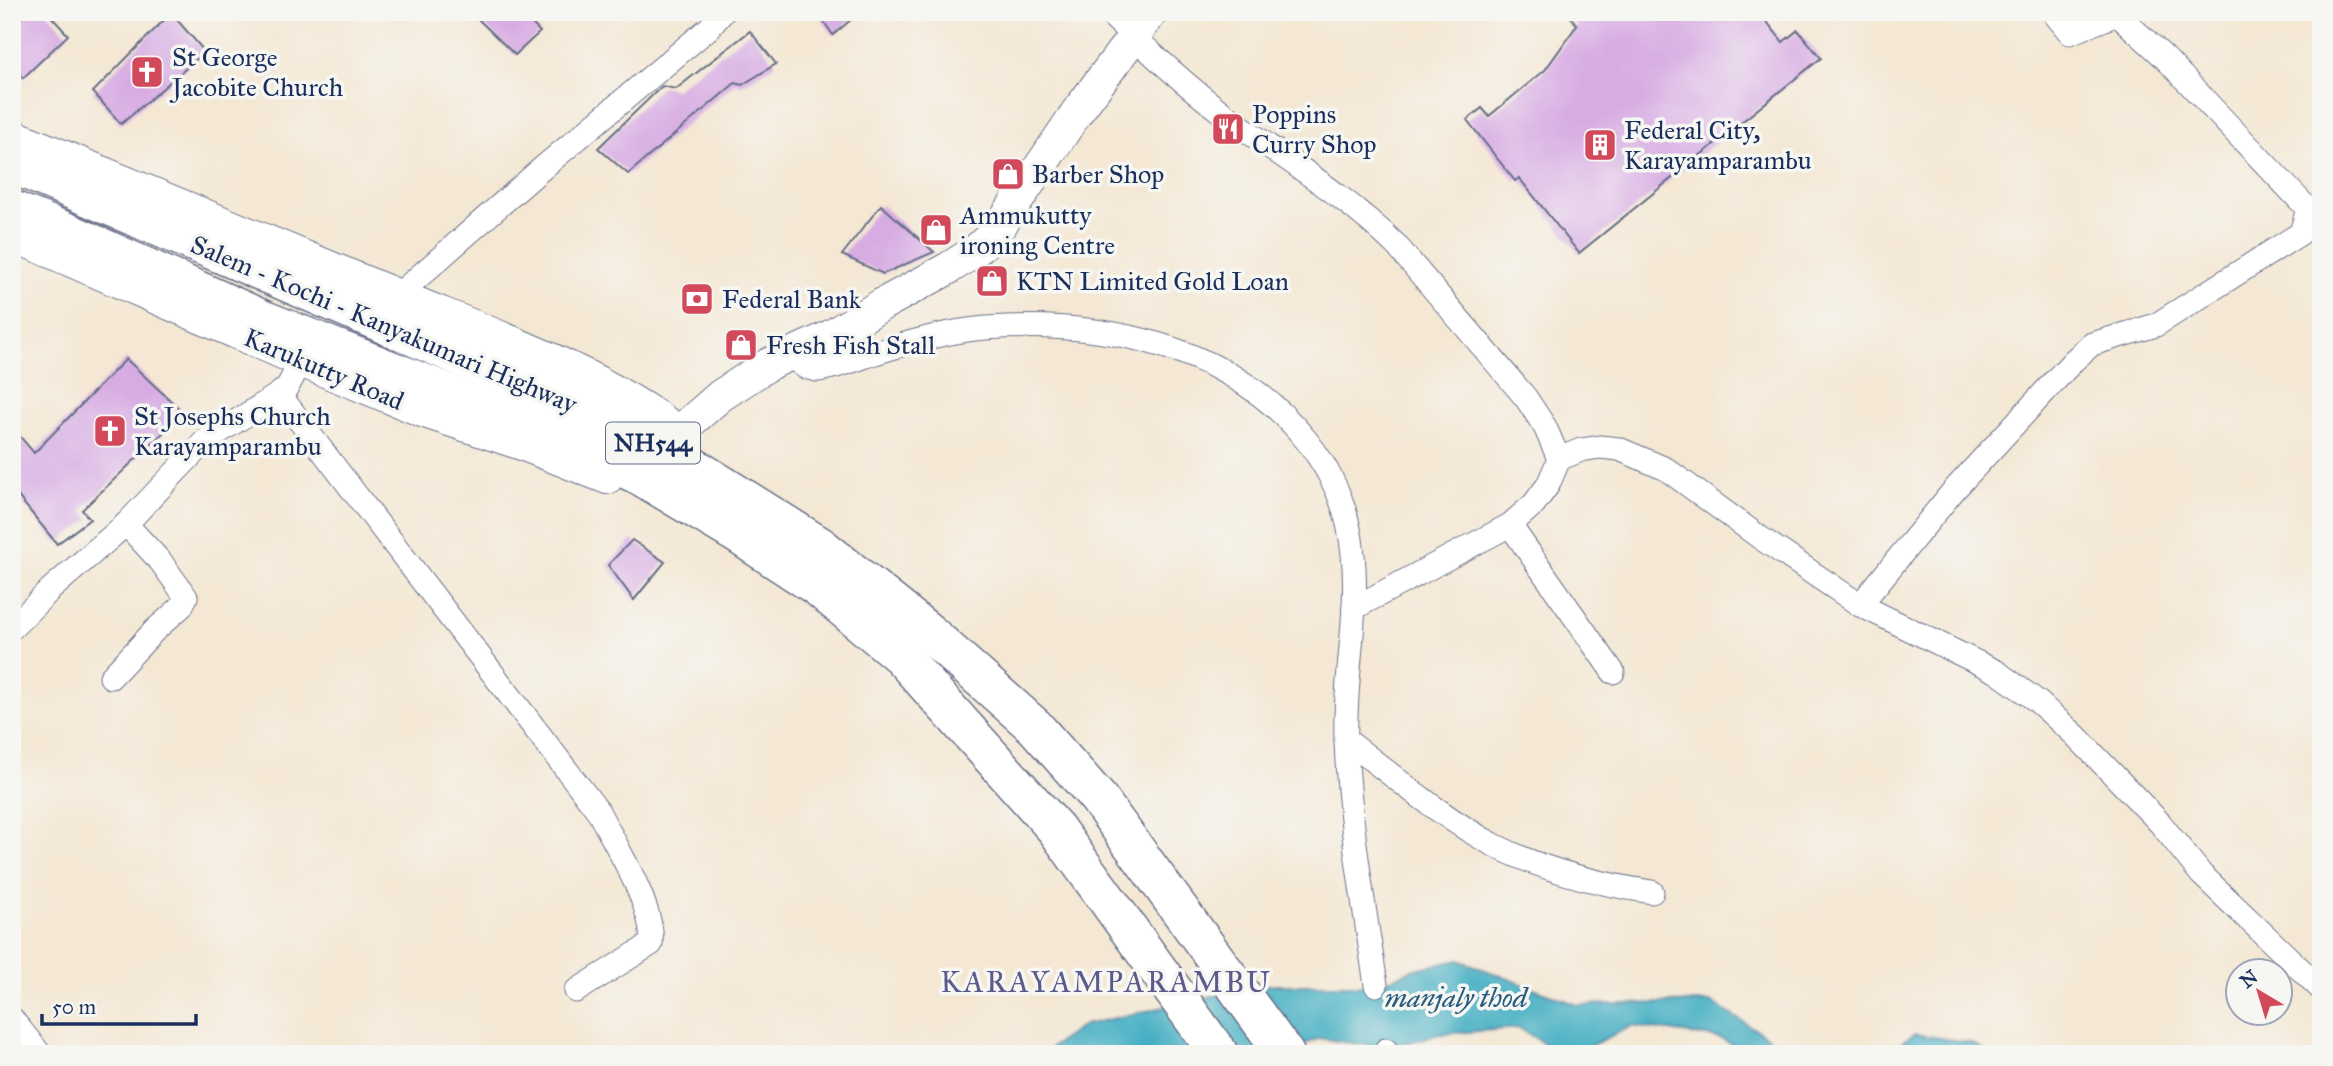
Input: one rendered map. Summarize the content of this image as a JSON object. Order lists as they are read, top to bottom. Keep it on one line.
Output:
{"streets":{"highway":["Salem - Kochi - Kanyakumari Highway","NH544"],"street":["Karukutty Road"]},"crossings":[["Salem - Kochi - Kanyakumari Highway","Karukutty Road"]],"districts":["KARAYAMPARAMBU"],"water":["manjaly thod"],"places":{"church":["St George Jacobite Church","St Josephs Church Karayamparambu"],"restaurant":["Poppins Curry Shop"],"building":["Federal City, Karayamparambu"],"shop":["Barber Shop","Ammukutty ironing Centre","KTN Limited Gold Loan","Fresh Fish Stall"],"bank":["Federal Bank"]},"scale_bar":"50 m","north":"top left"}
